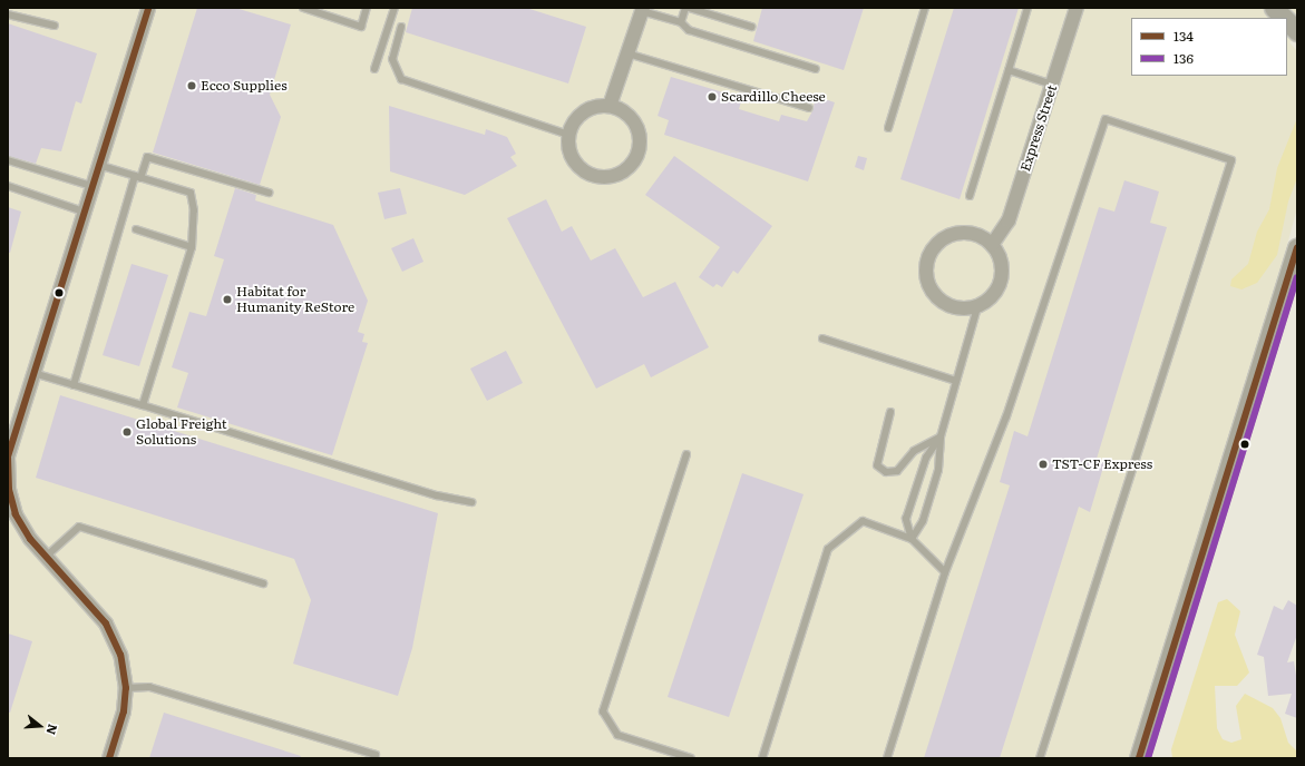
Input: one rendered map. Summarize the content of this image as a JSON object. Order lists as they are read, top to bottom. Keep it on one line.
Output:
{"streets":{"street":["Express Street"]},"places":["Ecco Supplies","Scardillo Cheese","Habitat for Humanity ReStore","Global Freight Solutions","TST-CF Express"],"lines":["transit line 134","transit line 136"],"legend":["134","136"],"north":"right"}
